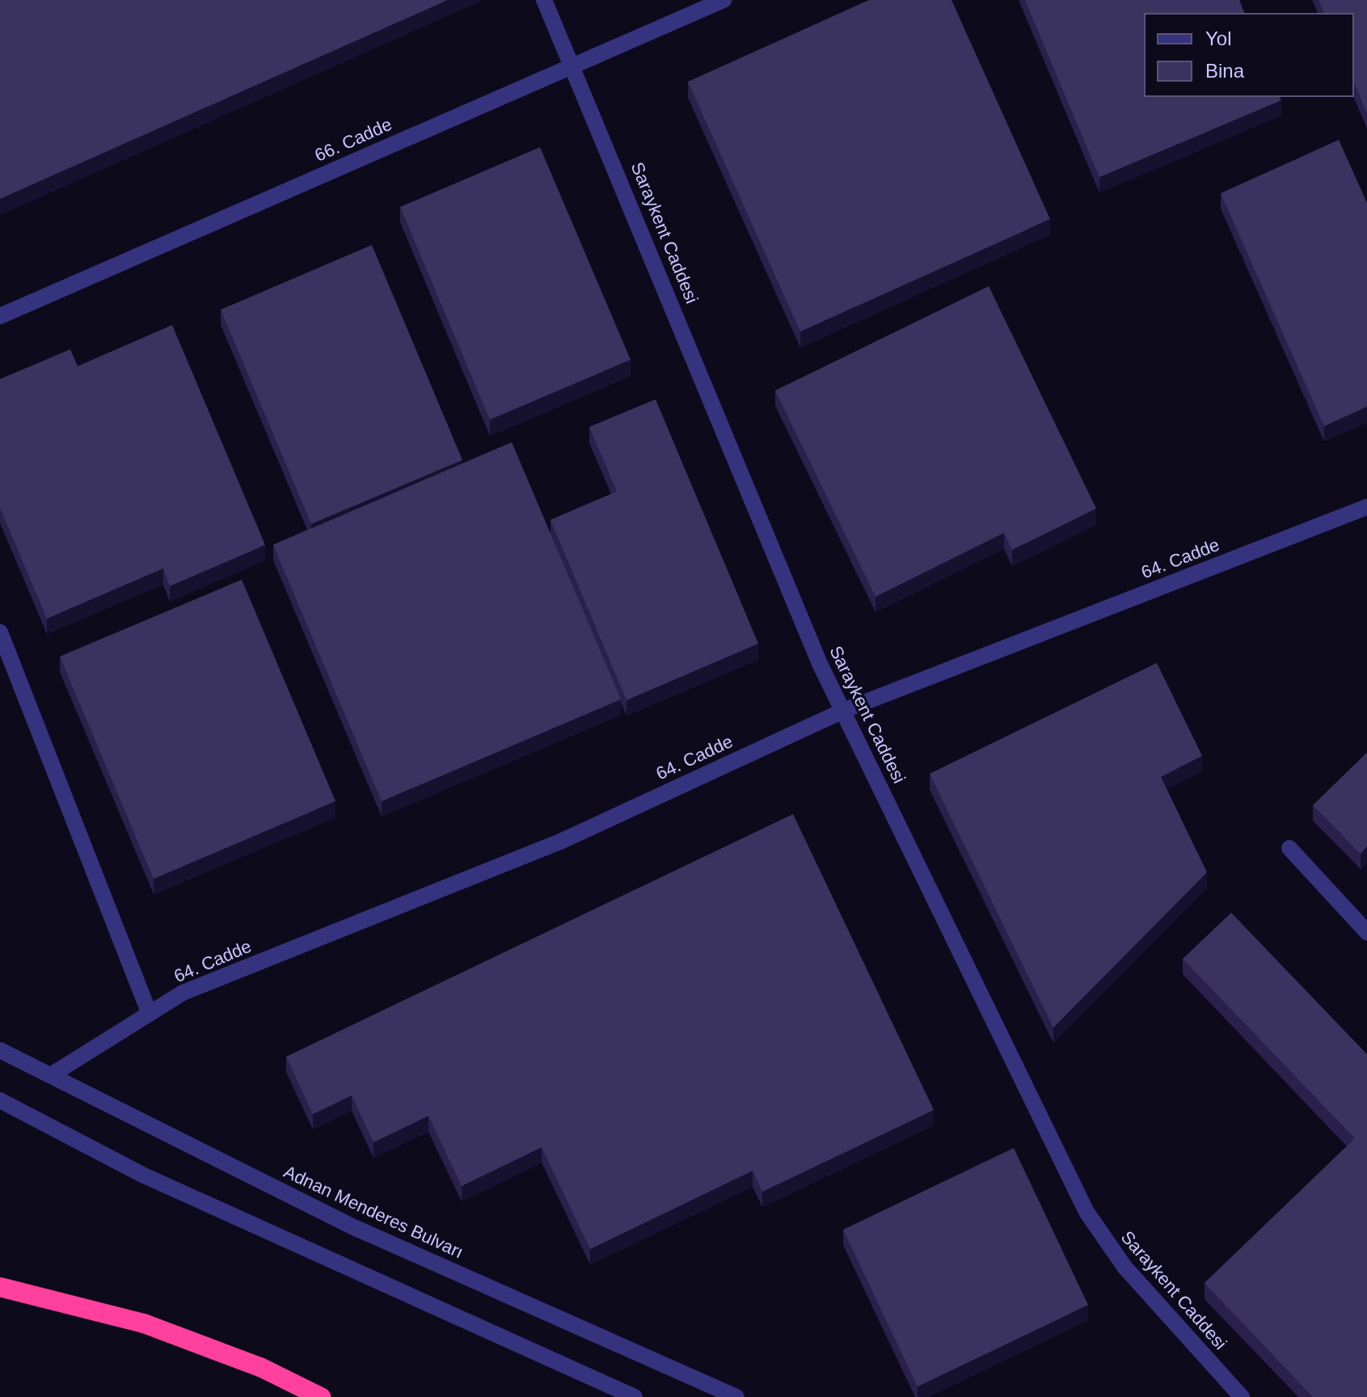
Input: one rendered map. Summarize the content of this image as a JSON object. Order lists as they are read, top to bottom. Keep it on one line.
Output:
{"streets":{"street":["66. Cadde","Saraykent Caddesi","64. Cadde","Adnan Menderes Bulvarı"]},"crossings":[["66. Cadde","Saraykent Caddesi"],["Saraykent Caddesi","64. Cadde"],["64. Cadde","Adnan Menderes Bulvarı"]],"legend":["Yol","Bina"]}
